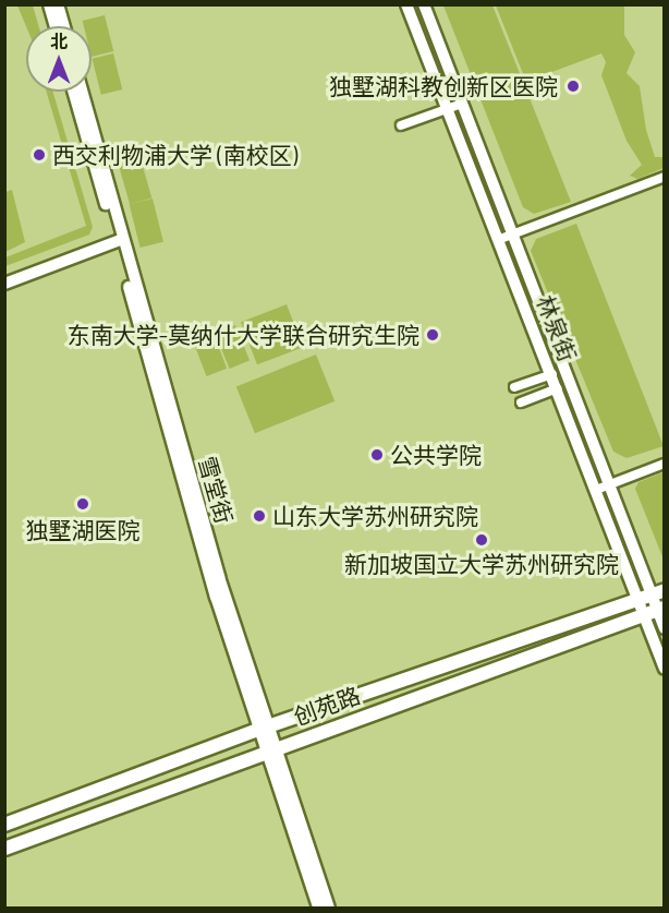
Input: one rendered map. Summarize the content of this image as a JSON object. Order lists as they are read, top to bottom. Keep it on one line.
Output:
{"streets":{"main road":["林泉街","雪堂街","创苑路"]},"crossings":[["林泉街","创苑路"],["雪堂街","创苑路"]],"places":["独墅湖科教创新区医院","西交利物浦大学 (南校区)","东南大学-莫纳什大学联合研究生院","公共学院","独墅湖医院","山东大学苏州研究院","新加坡国立大学苏州研究院"],"north":"top"}
